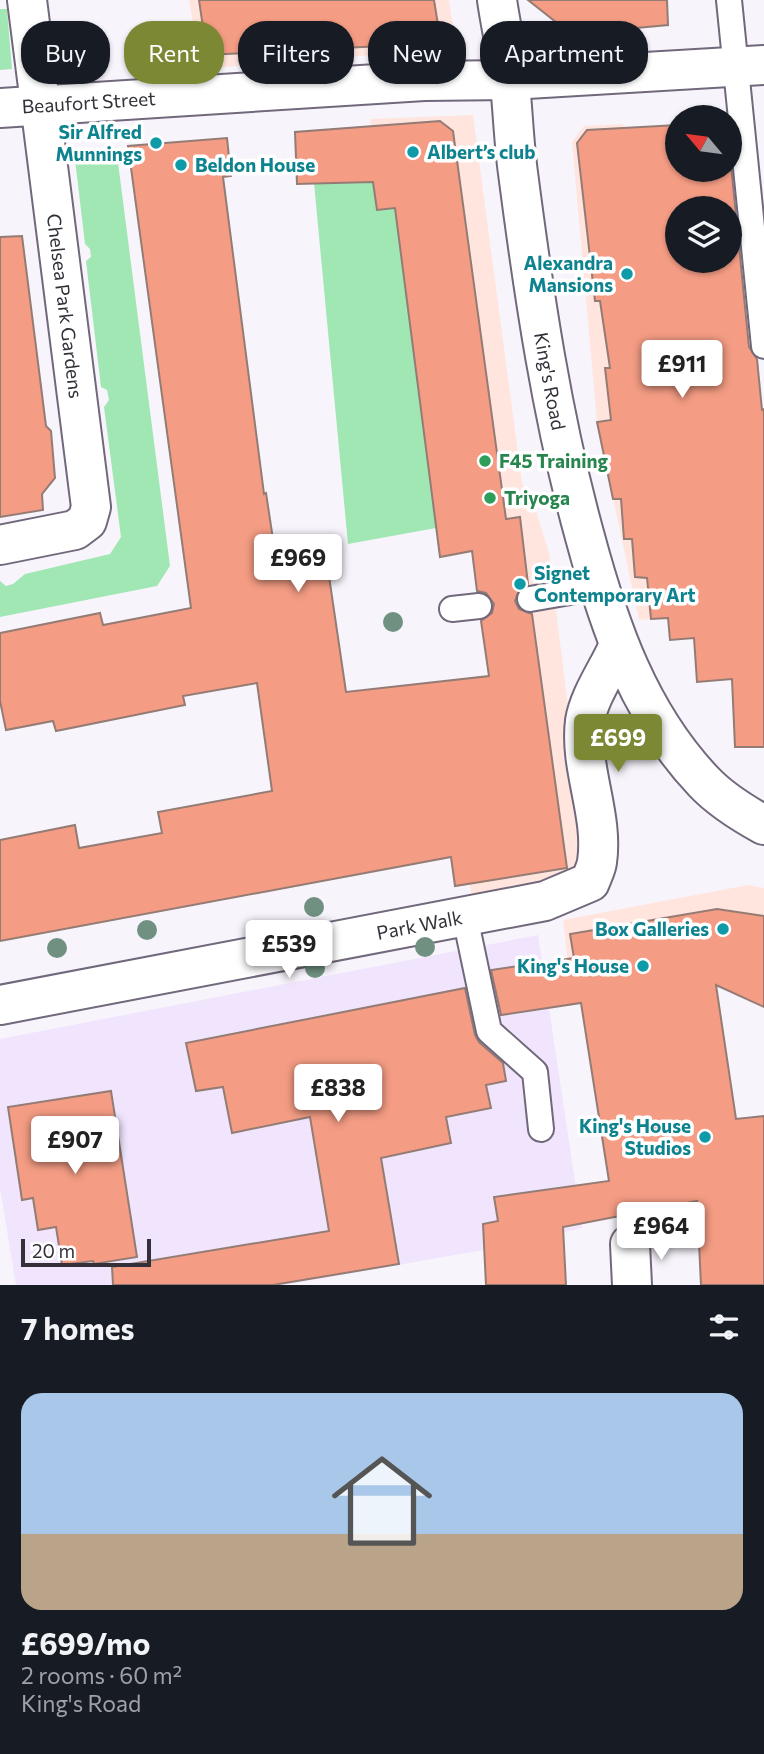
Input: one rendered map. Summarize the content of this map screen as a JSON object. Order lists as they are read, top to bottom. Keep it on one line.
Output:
{"streets":{"street":["Beaufort Street","Chelsea Park Gardens","King's Road","Park Walk"]},"crossings":[["Beaufort Street","Chelsea Park Gardens"],["King's Road","Park Walk"]],"places":["Sir Alfred Munnings","Albert’s club","Beldon House","Alexandra Mansions","F45 Training","Triyoga","Signet Contemporary Art","Box Galleries","King's House","King's House Studios"],"scale_bar":"20 m","north":"top left","page":{"chip":["Buy","Rent","Filters","New","Apartment"],"price":["£911","£969","£699","£539","£838","£907","£964"],"scale":"20 m","heading":"7 homes","list":[{"name":"£699/mo","note":"2 rooms · 60 m² · King's Road"}]}}
